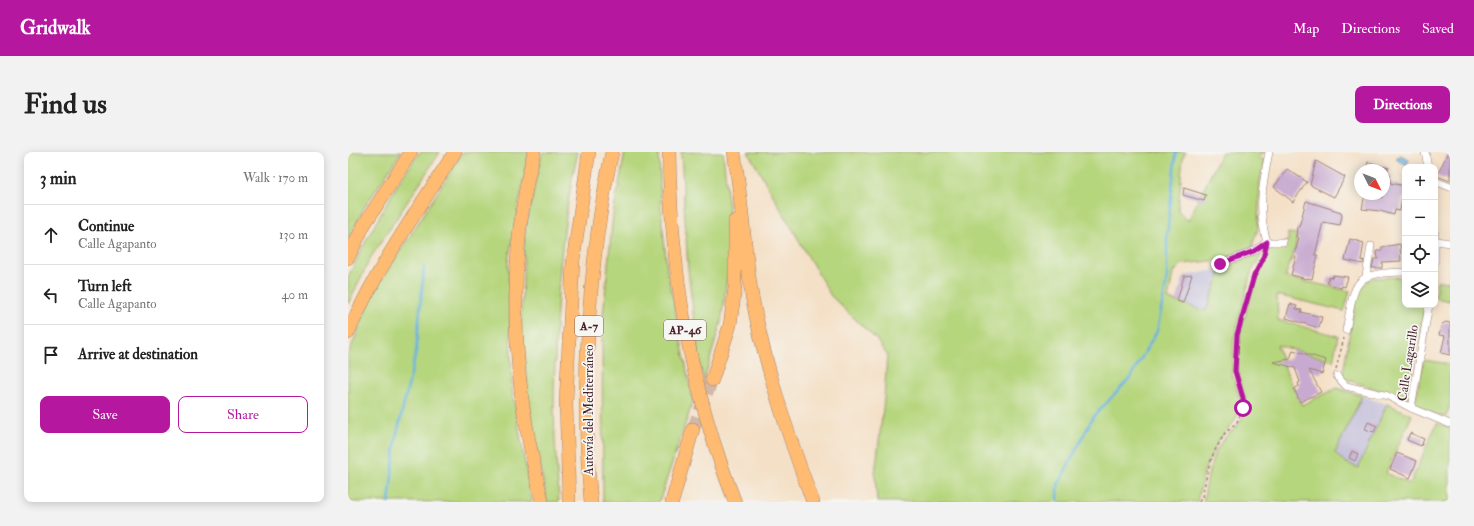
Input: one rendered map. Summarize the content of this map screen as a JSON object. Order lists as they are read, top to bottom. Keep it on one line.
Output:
{"streets":{"highway":["A-7","AP-46","Autovía del Mediterráneo"],"street":["Calle Lagarillo"]},"north":"bottom right","page":{"header":"Gridwalk","nav":["Map","Directions","Saved"],"buttons":["Directions",["Save","Share"]],"title":"Find us","heading":["3 min","Walk · 170 m"],"map_buttons":["+","−"],"list":[["Continue","Calle Agapanto","130 m"],["Turn left","Calle Agapanto","40 m"],"Arrive at destination"]}}
